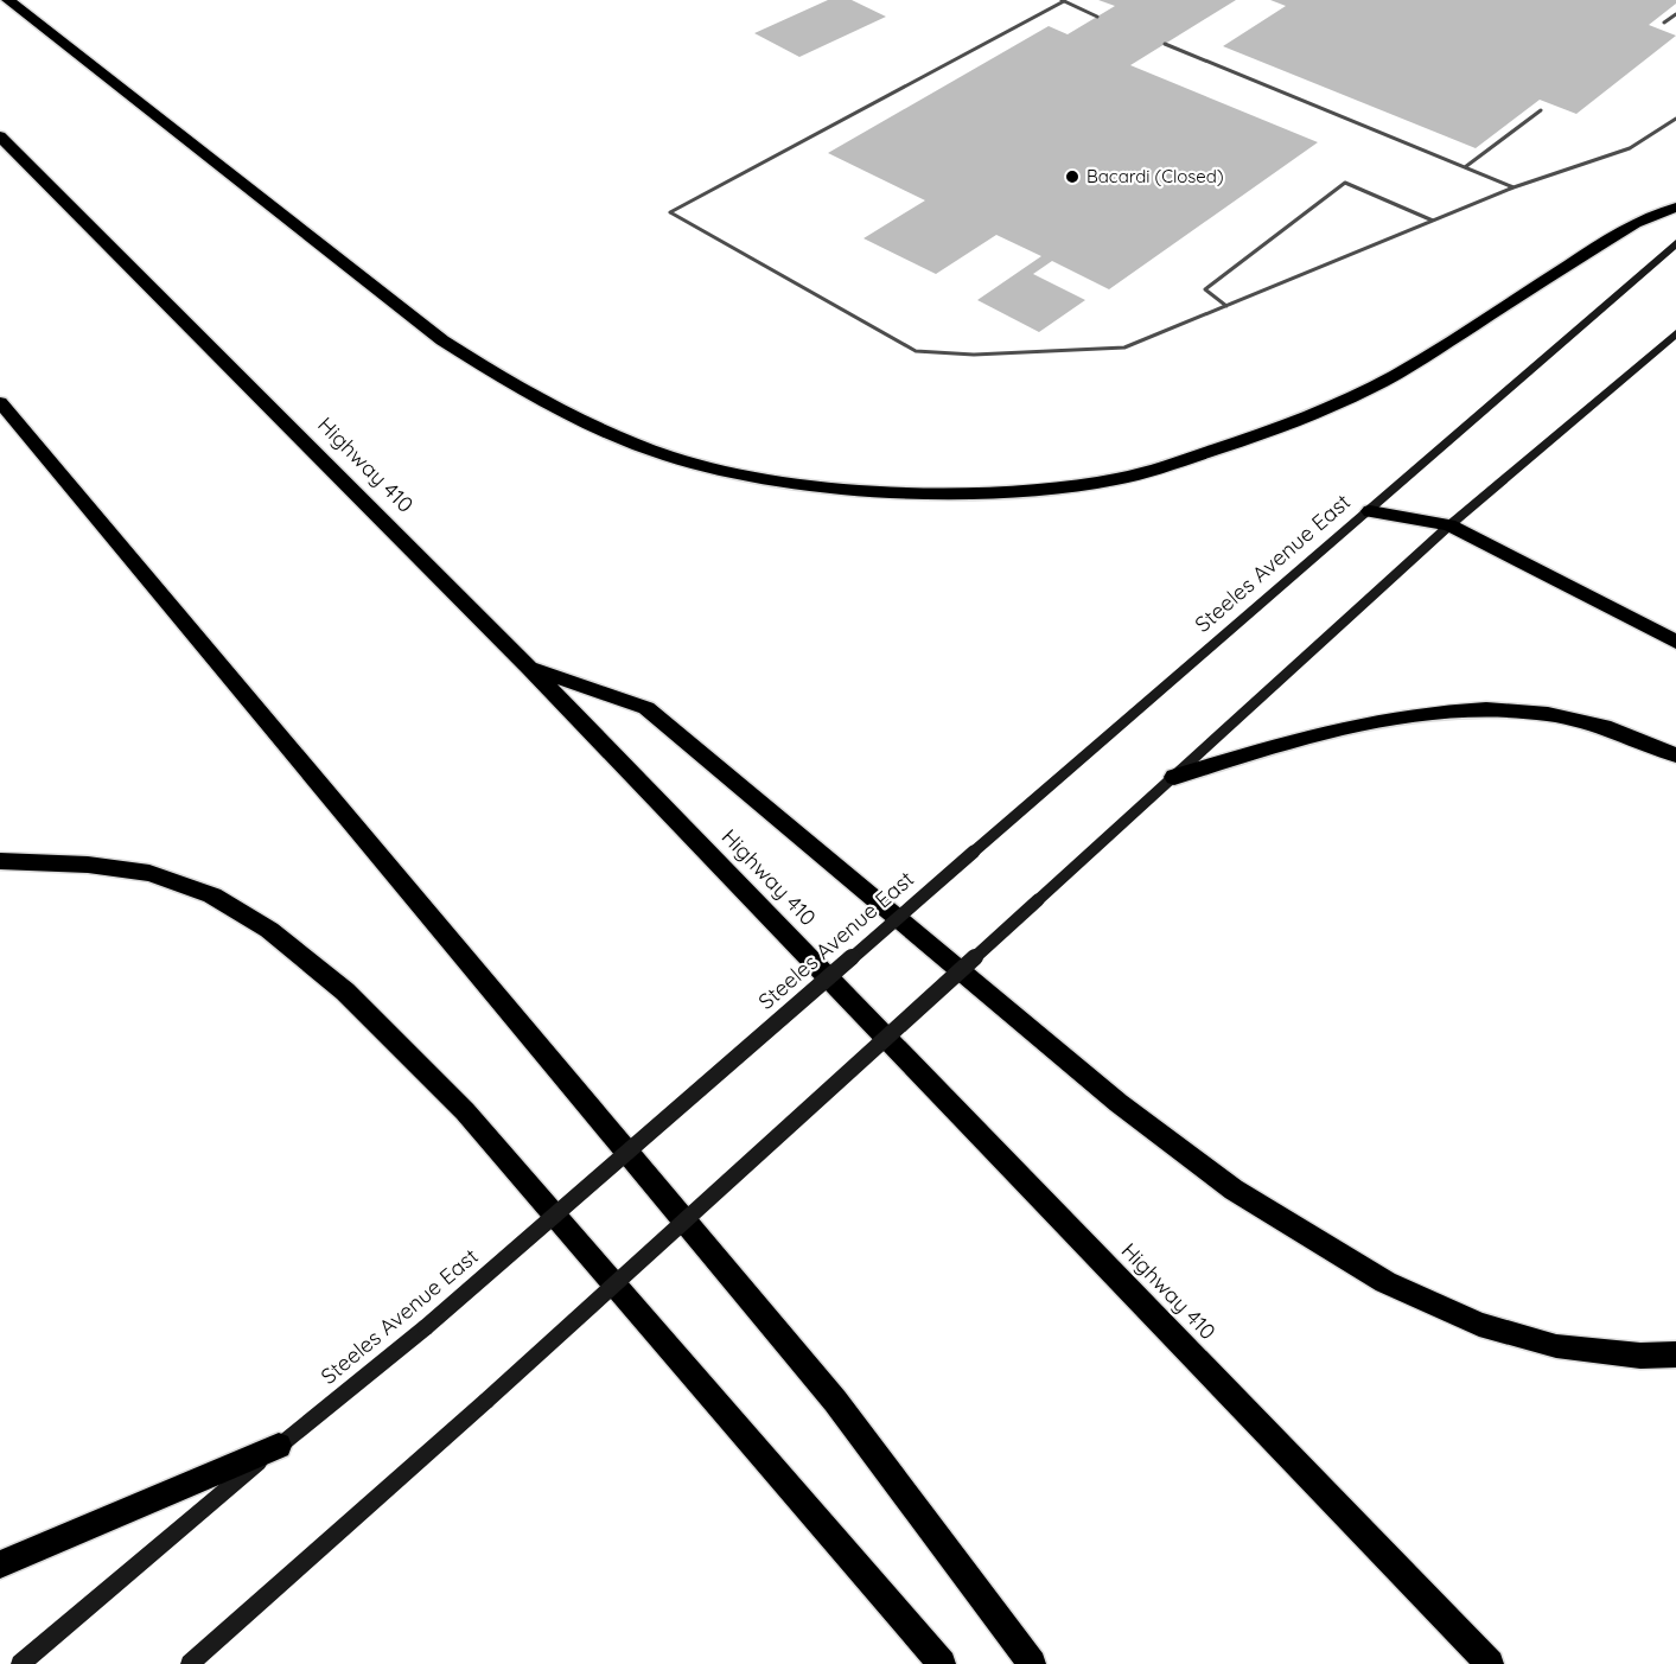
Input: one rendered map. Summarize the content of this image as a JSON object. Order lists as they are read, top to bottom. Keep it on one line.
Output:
{"streets":{"highway":["Highway 410"],"main road":["Steeles Avenue East"]},"places":["Bacardi (Closed)"]}
